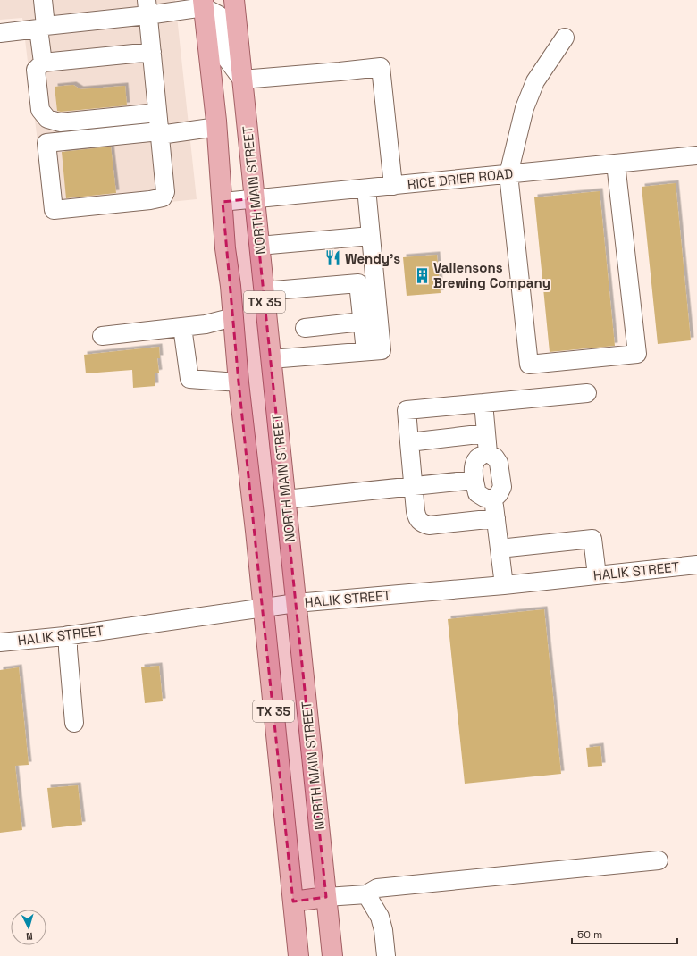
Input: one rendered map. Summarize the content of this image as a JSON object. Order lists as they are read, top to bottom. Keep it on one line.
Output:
{"streets":{"main road":["NORTH MAIN STREET","TX 35"],"street":["RICE DRIER ROAD","HALIK STREET"]},"crossings":[["RICE DRIER ROAD","NORTH MAIN STREET"],["RICE DRIER ROAD","TX 35"],["NORTH MAIN STREET","HALIK STREET"],["TX 35","HALIK STREET"]],"places":{"restaurant":["Wendy's"],"building":["Vallensons Brewing Company"]},"scale_bar":"50 m","north":"bottom"}
